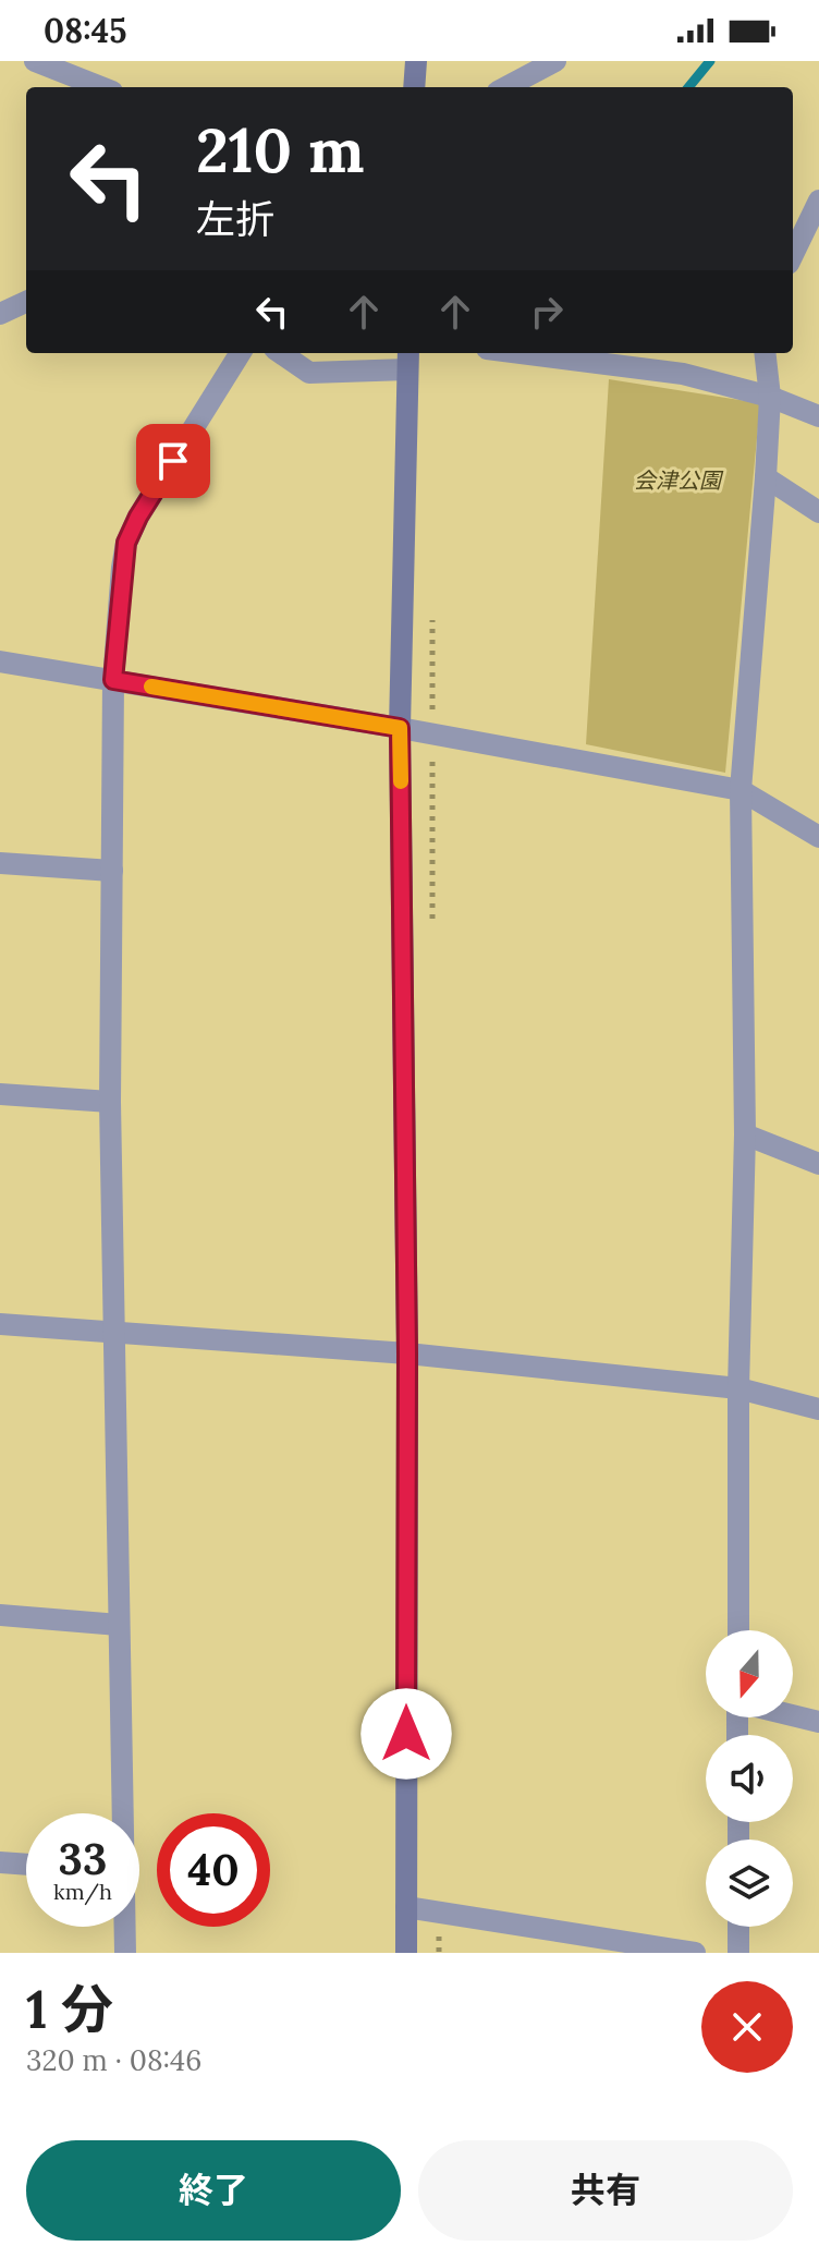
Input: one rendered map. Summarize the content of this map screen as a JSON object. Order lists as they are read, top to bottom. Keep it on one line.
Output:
{"parks":["会津公園"],"north":"bottom","page":{"status":"08:45","turn":["210 m","左折"],"speed":"33 km/h","limit":"40","heading":["1 分","320 m · 08:46"],"buttons":["終了","共有"]}}
